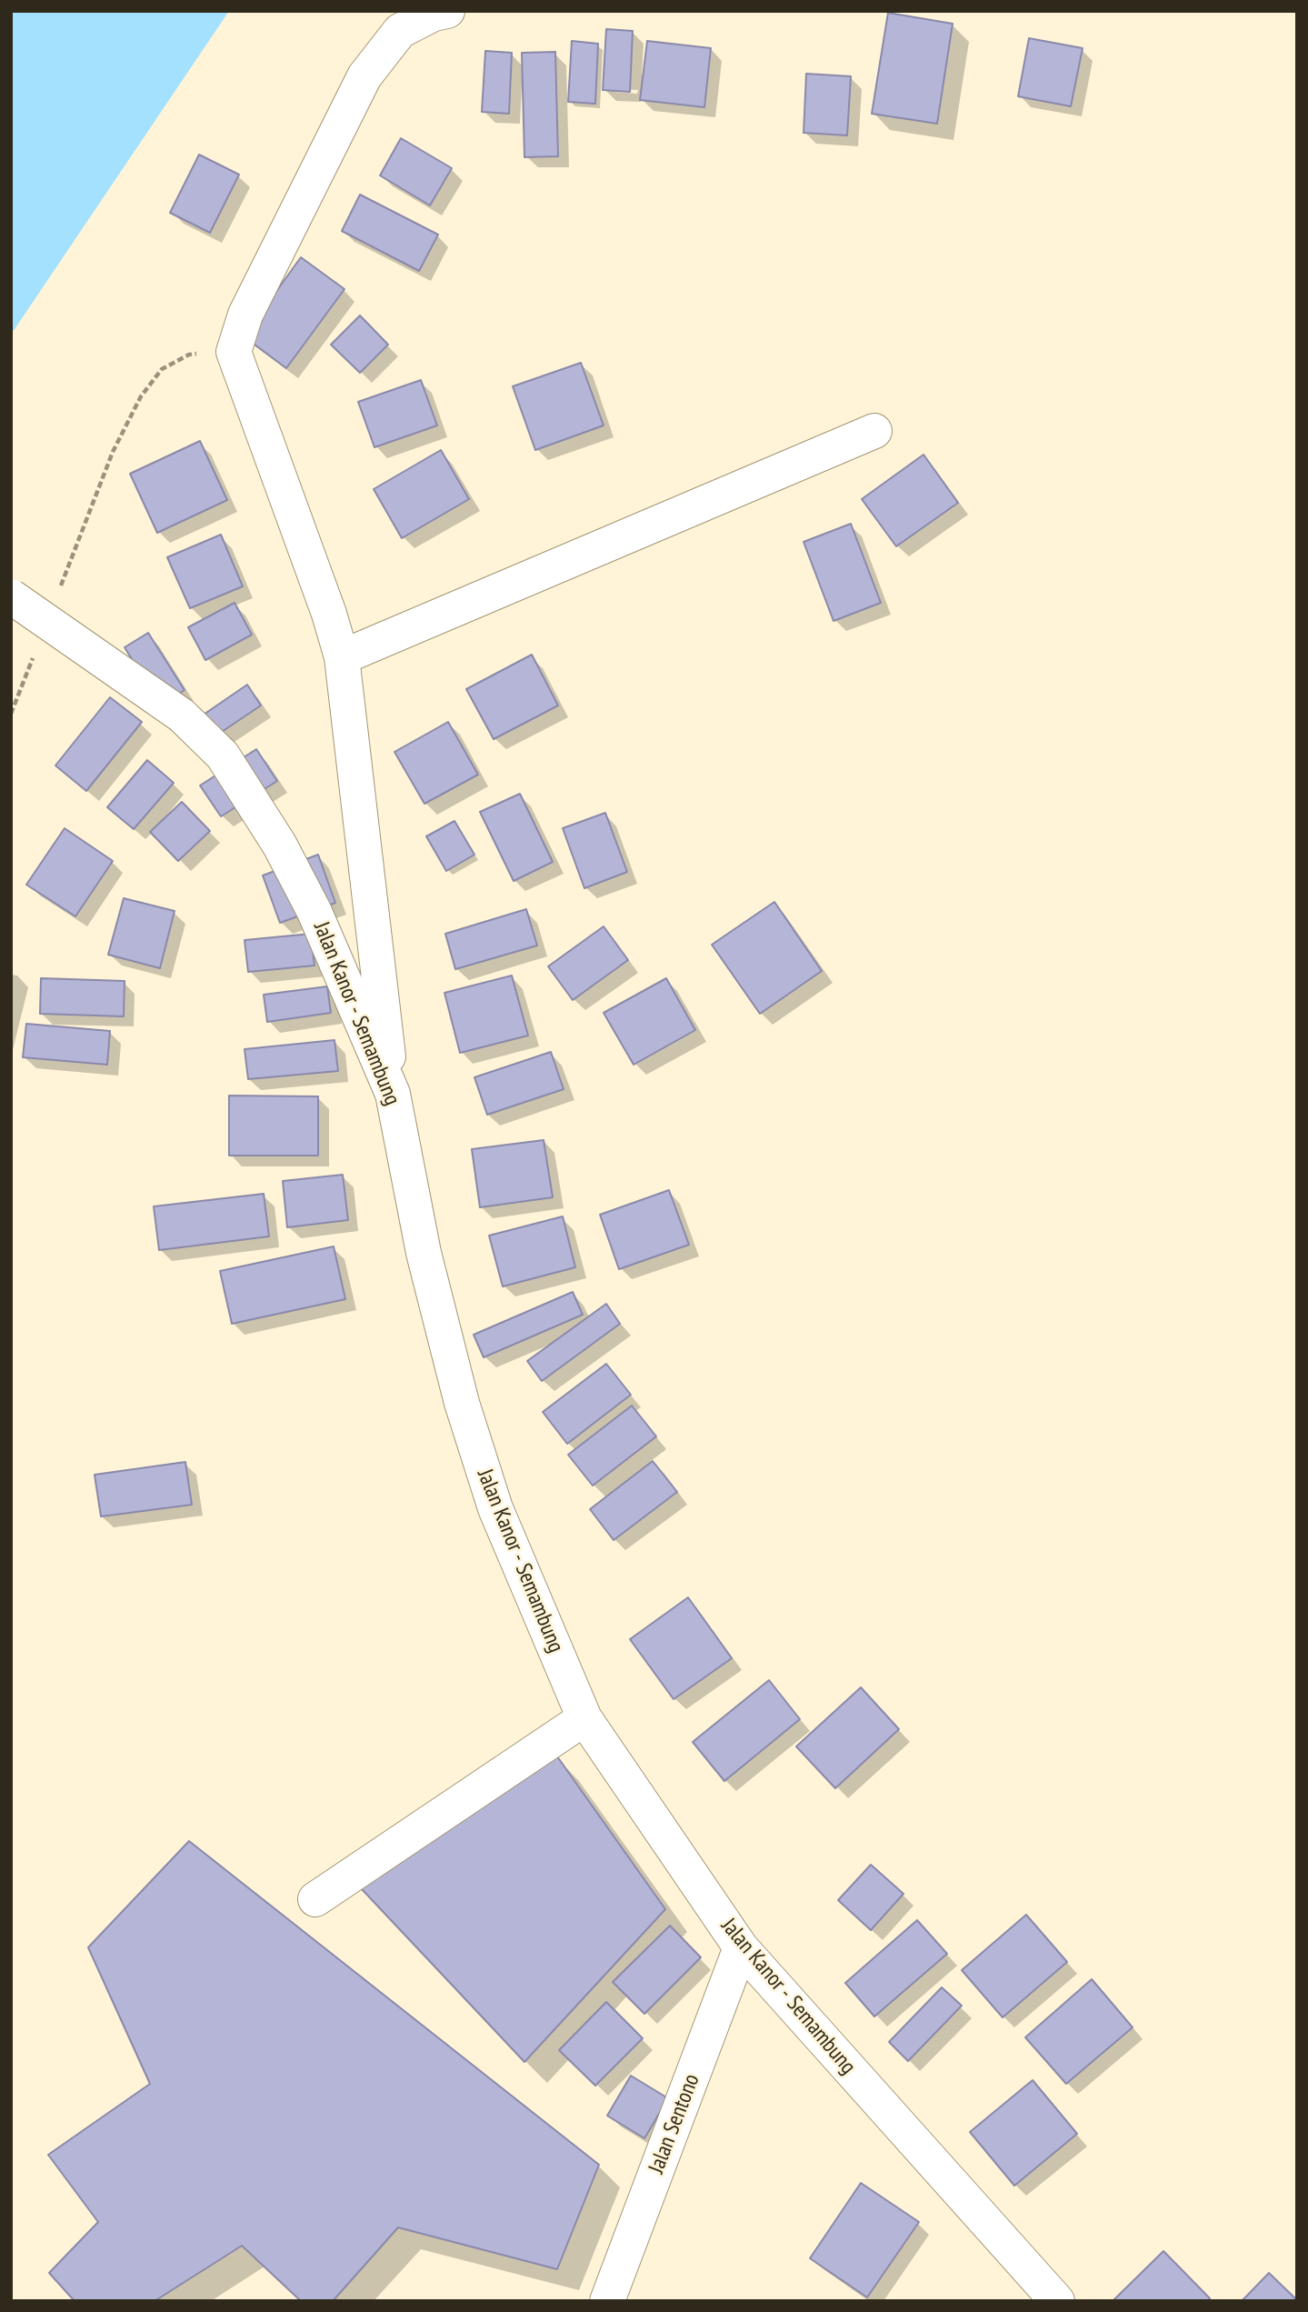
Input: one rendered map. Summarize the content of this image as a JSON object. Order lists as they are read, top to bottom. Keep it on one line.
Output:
{"streets":{"street":["Jalan Kanor - Semambung","Jalan Sentono"]},"crossings":[["Jalan Kanor - Semambung","Jalan Sentono"]]}
